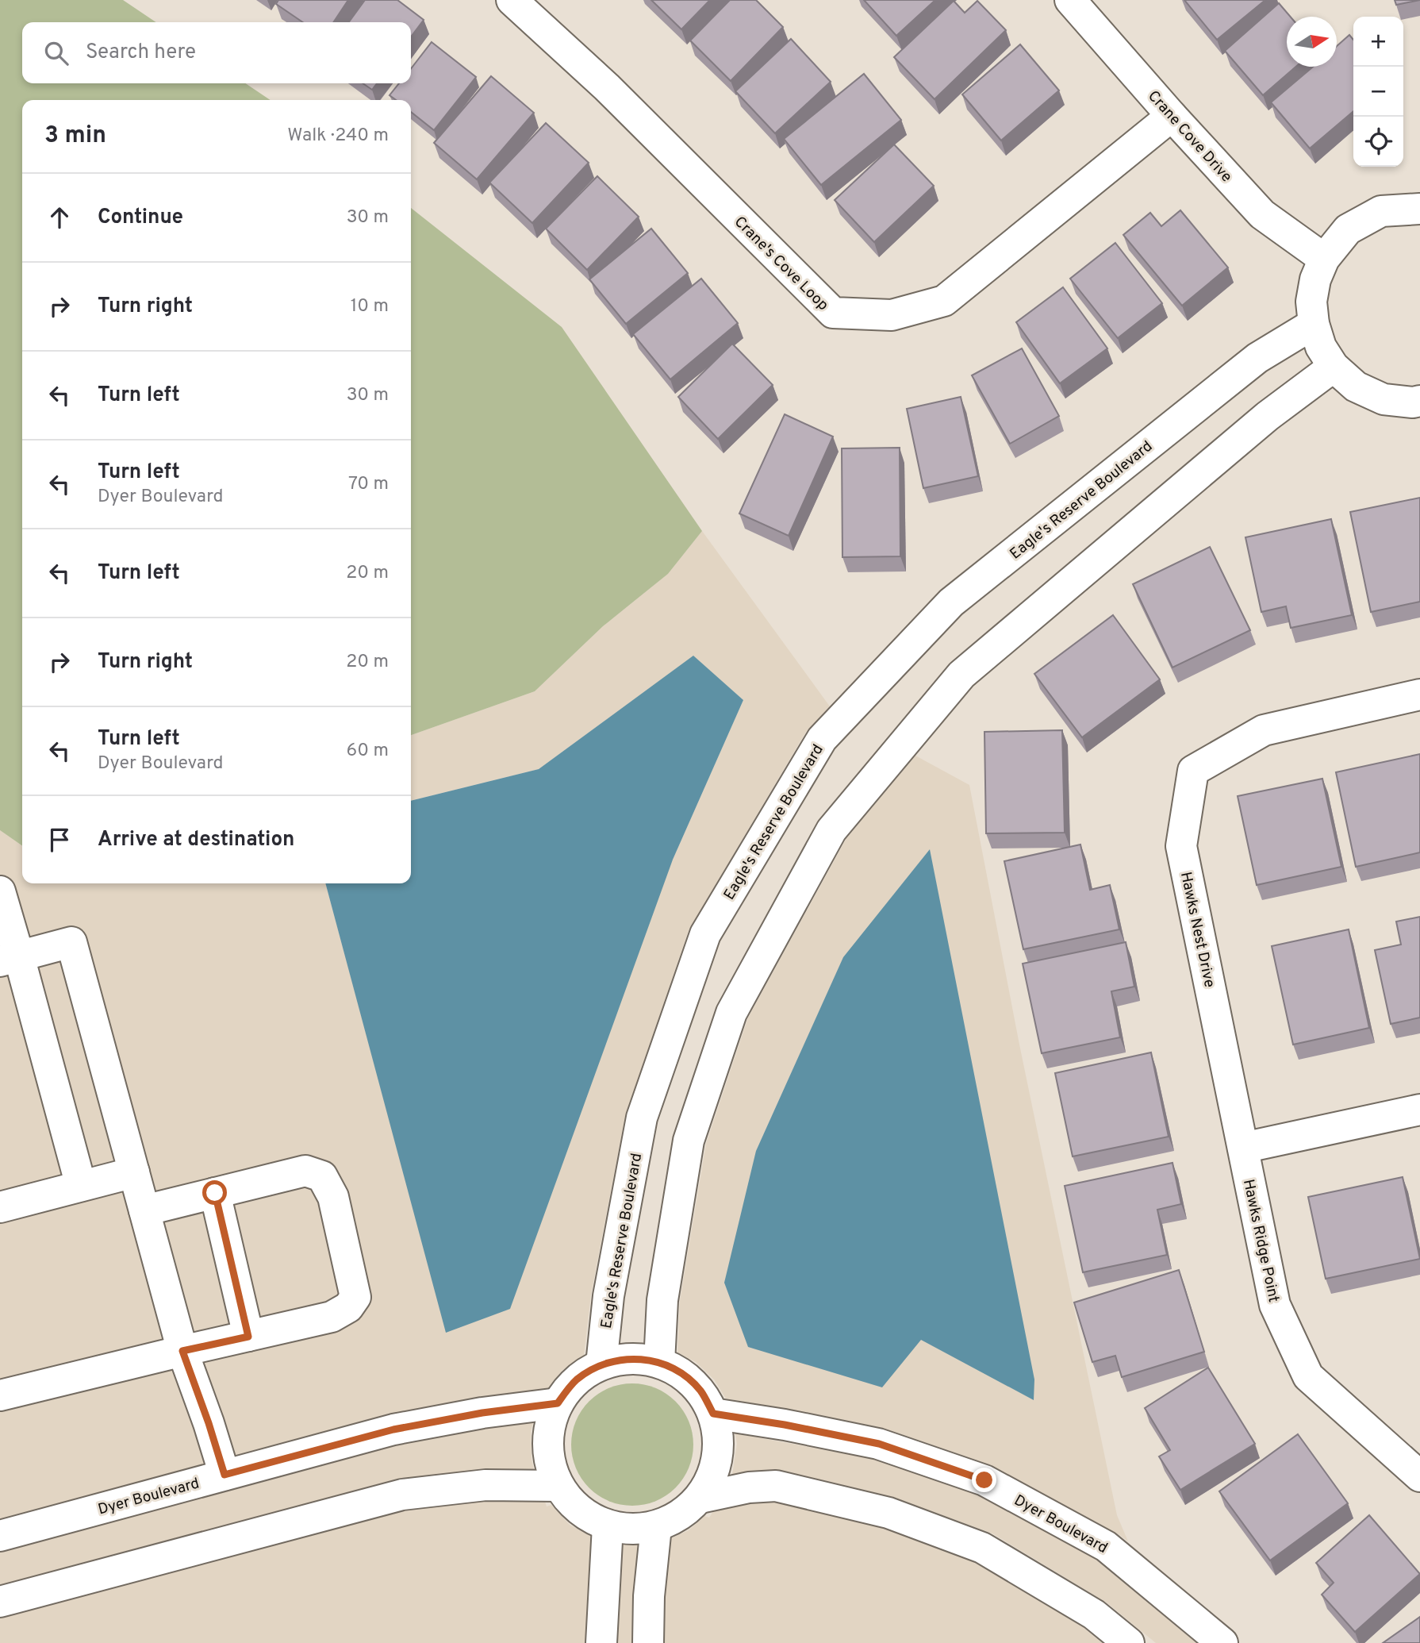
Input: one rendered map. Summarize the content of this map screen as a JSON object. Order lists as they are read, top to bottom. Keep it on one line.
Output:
{"streets":{"street":["Crane Cove Drive","Crane's Cove Loop","Eagle's Reserve Boulevard","Hawks Nest Drive","Hawks Ridge Point","Dyer Boulevard"]},"crossings":[["Crane Cove Drive","Crane's Cove Loop"],["Eagle's Reserve Boulevard","Dyer Boulevard"],["Hawks Nest Drive","Hawks Ridge Point"]],"north":"right","page":{"map_buttons":["+","−"],"search":"Search here","heading":["3 min","Walk · 240 m"],"list":[["Continue","30 m"],["Turn right","10 m"],["Turn left","30 m"],["Turn left","Dyer Boulevard","70 m"],["Turn left","20 m"],["Turn right","20 m"],["Turn left","Dyer Boulevard","60 m"],"Arrive at destination"]}}
